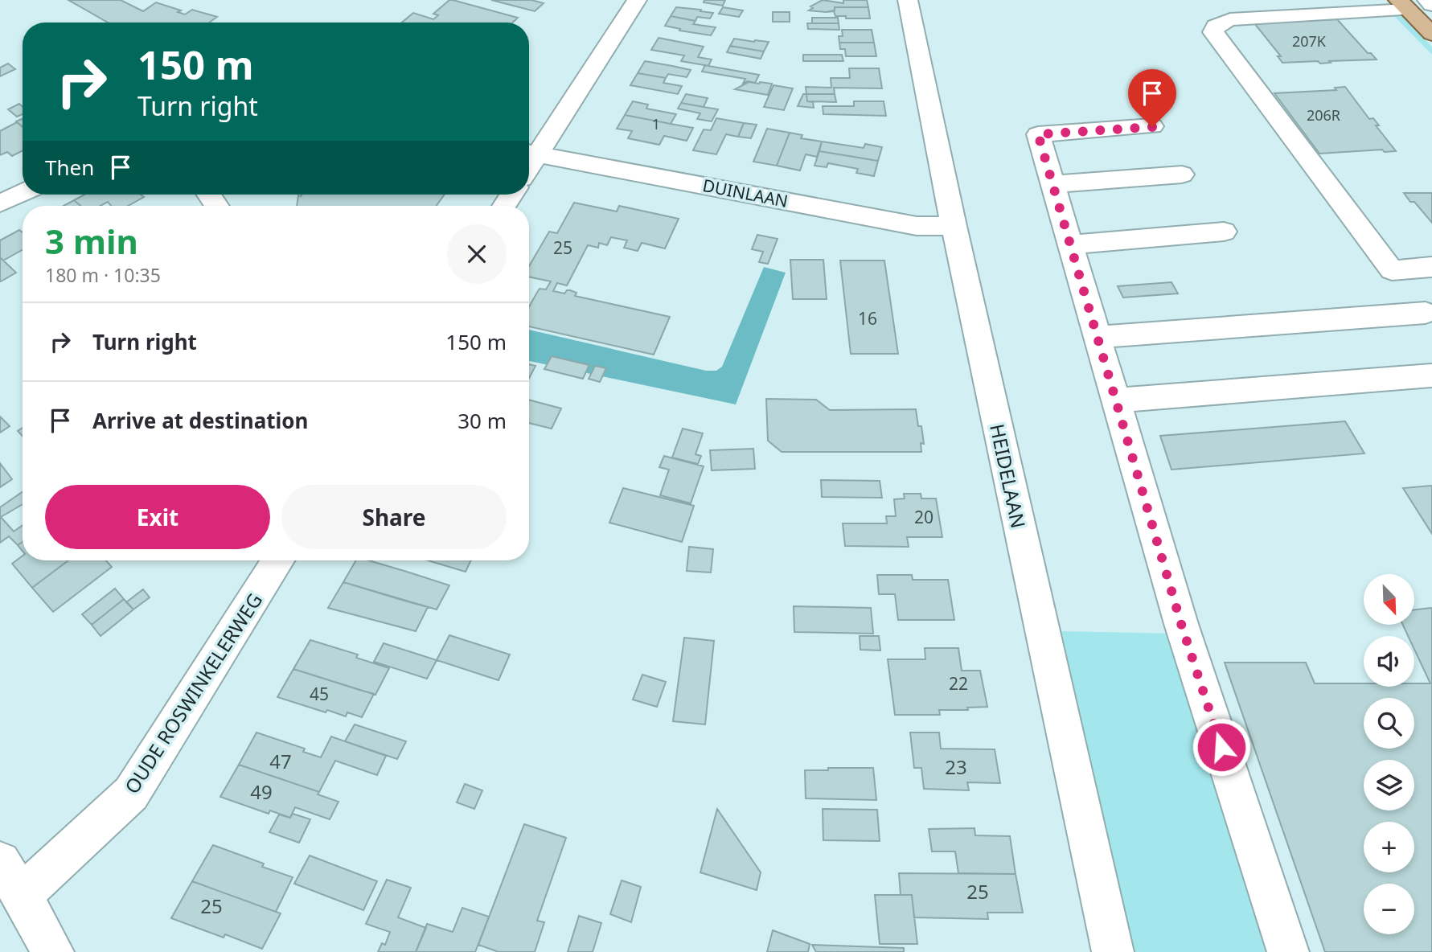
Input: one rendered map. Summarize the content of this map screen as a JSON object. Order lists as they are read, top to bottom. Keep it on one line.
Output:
{"streets":{"street":["DUINLAAN","HEIDELAAN","OUDE ROSWINKELERWEG"]},"crossings":[["DUINLAAN","HEIDELAAN"]],"house_numbers":["207K","206R","1","25","16","20","22","45","47","23","49","25","25"],"north":"bottom right","page":{"turn":["150 m","Turn right"],"then":"Then","heading":["3 min","180 m · 10:35"],"list":[{"name":"Turn right","value":"150 m"},{"name":"Arrive at destination","value":"30 m"}],"buttons":["Exit","Share"],"map_buttons":["+","−"]}}
